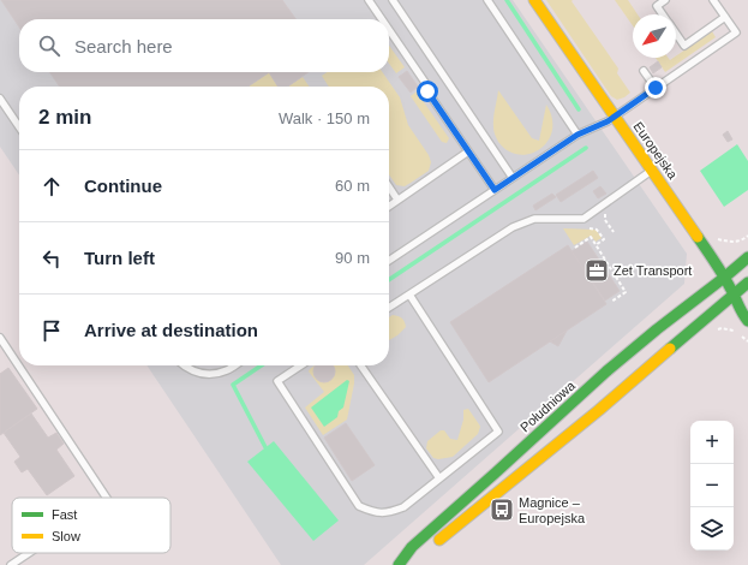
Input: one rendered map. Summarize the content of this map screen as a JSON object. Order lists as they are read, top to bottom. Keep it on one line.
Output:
{"streets":{"main road":["Europejska","Południowa"]},"crossings":[["Europejska","Południowa"]],"places":{"office":["Zet Transport"],"bus stop":["Magnice – Europejska"]},"legend":["Fast","Slow"],"north":"bottom left","page":{"search":"Search here","heading":["2 min","Walk · 150 m"],"list":[["Continue","60 m"],["Turn left","90 m"],"Arrive at destination"],"map_buttons":["+","−"]}}
